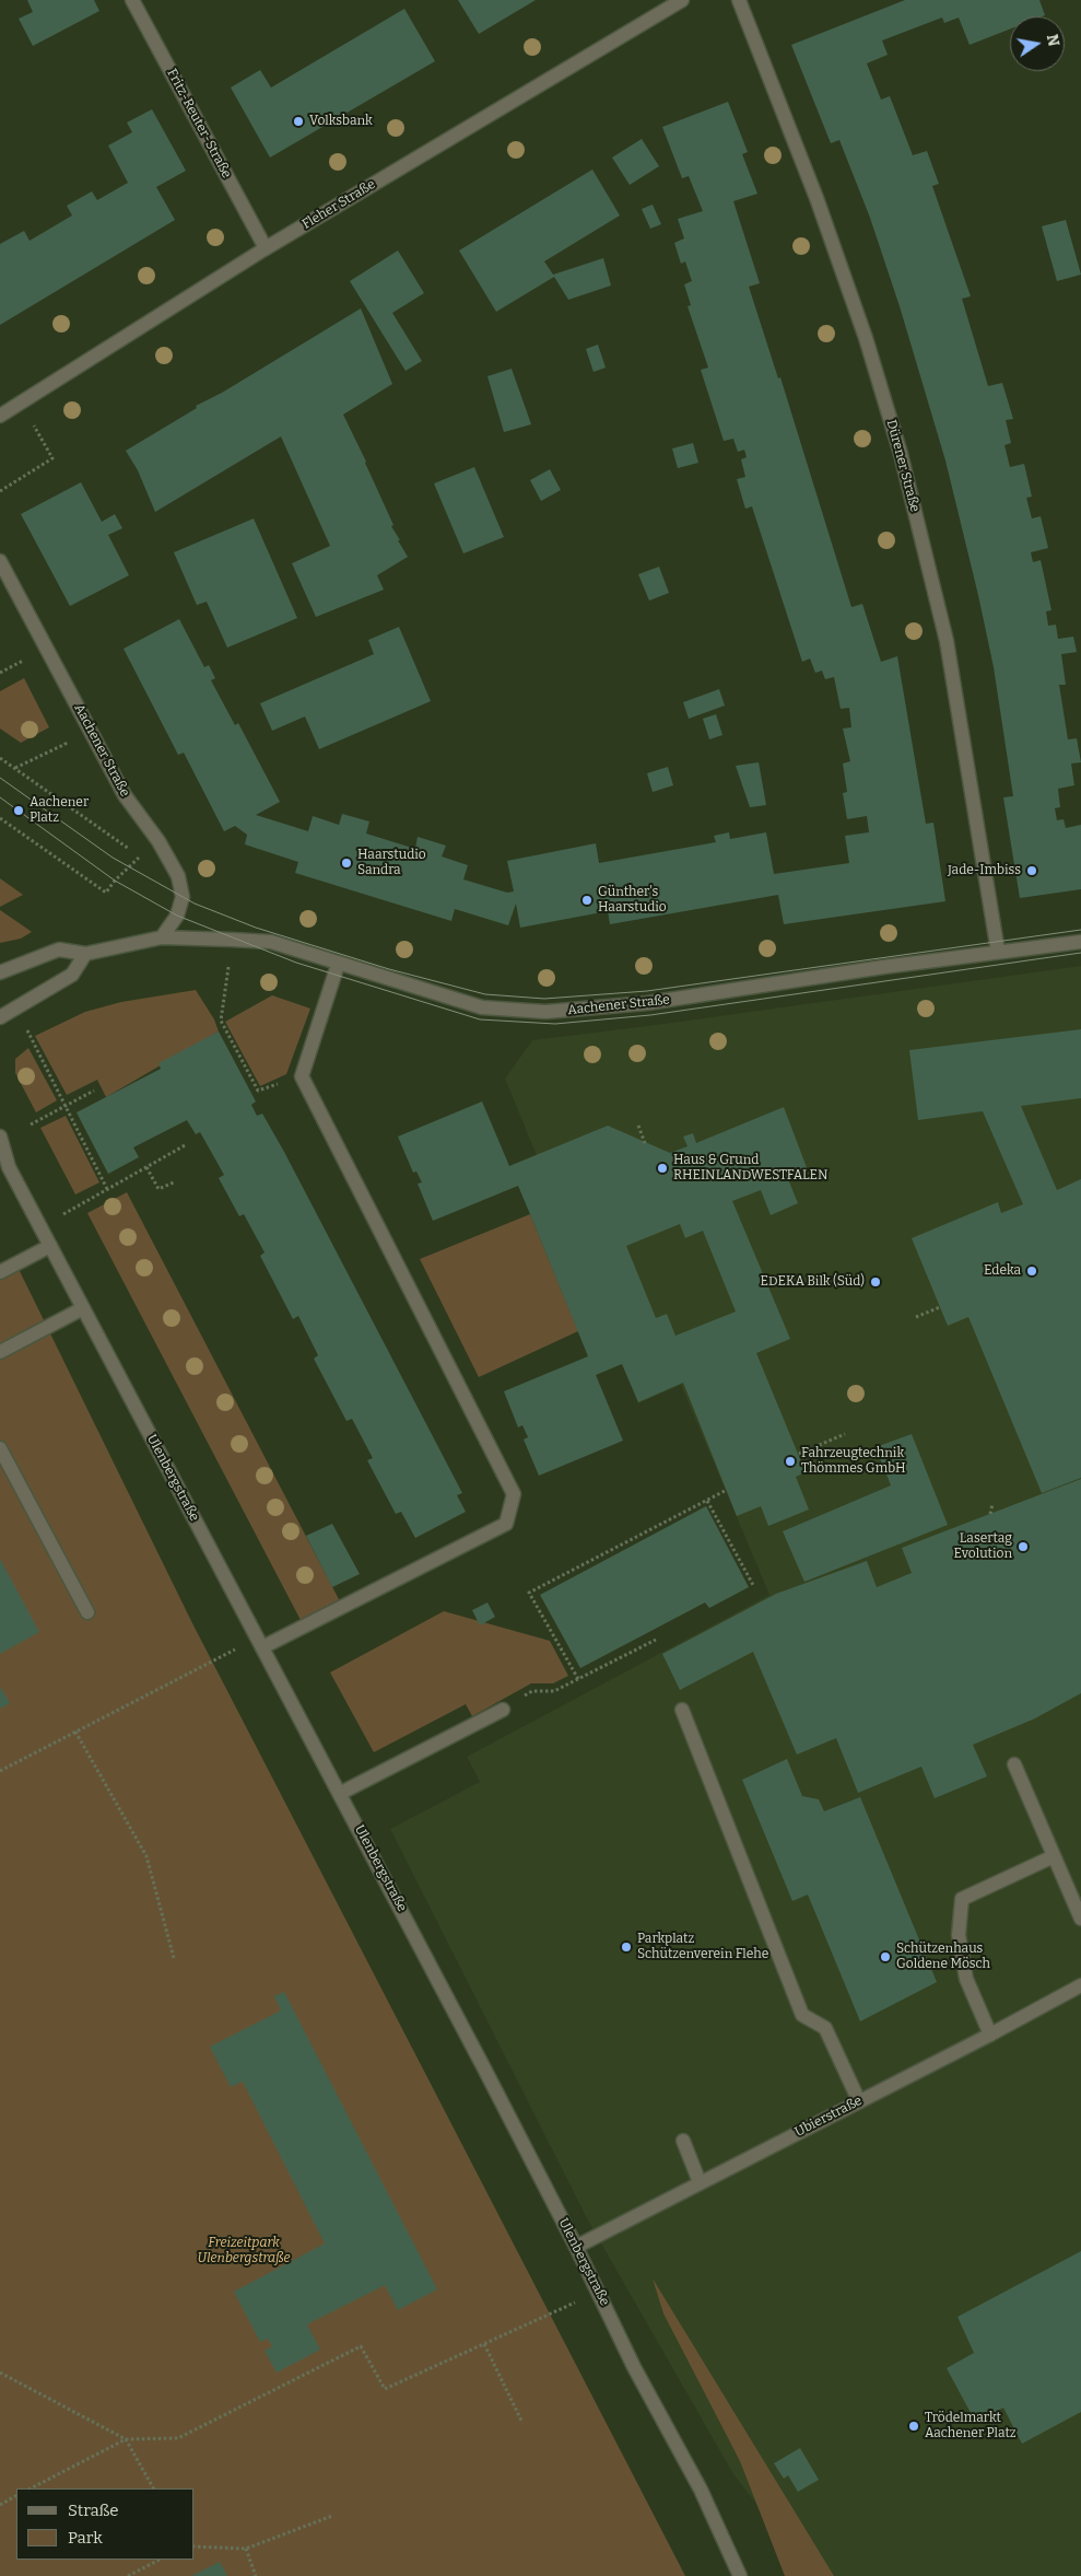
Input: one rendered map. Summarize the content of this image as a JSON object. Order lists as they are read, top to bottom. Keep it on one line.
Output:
{"streets":{"street":["Fritz-Reuter-Straße","Fleher Straße","Dürener Straße","Aachener Straße","Ulenbergstraße","Ubierstraße"]},"crossings":[["Fritz-Reuter-Straße","Fleher Straße"],["Dürener Straße","Aachener Straße"],["Ulenbergstraße","Ubierstraße"]],"parks":["Freizeitpark Ulenbergstraße"],"places":["Volksbank","Aachener Platz","Haarstudio Sandra","Jade-Imbiss","Günther's Haarstudio","Haus & Grund RHEINLANDWESTFALEN","Edeka","EDEKA Bilk (Süd)","Fahrzeugtechnik Thömmes GmbH","Lasertag Evolution","Parkplatz Schützenverein Flehe","Schützenhaus Goldene Mösch","Trödelmarkt Aachener Platz"],"legend":["Straße","Park"],"north":"right"}
